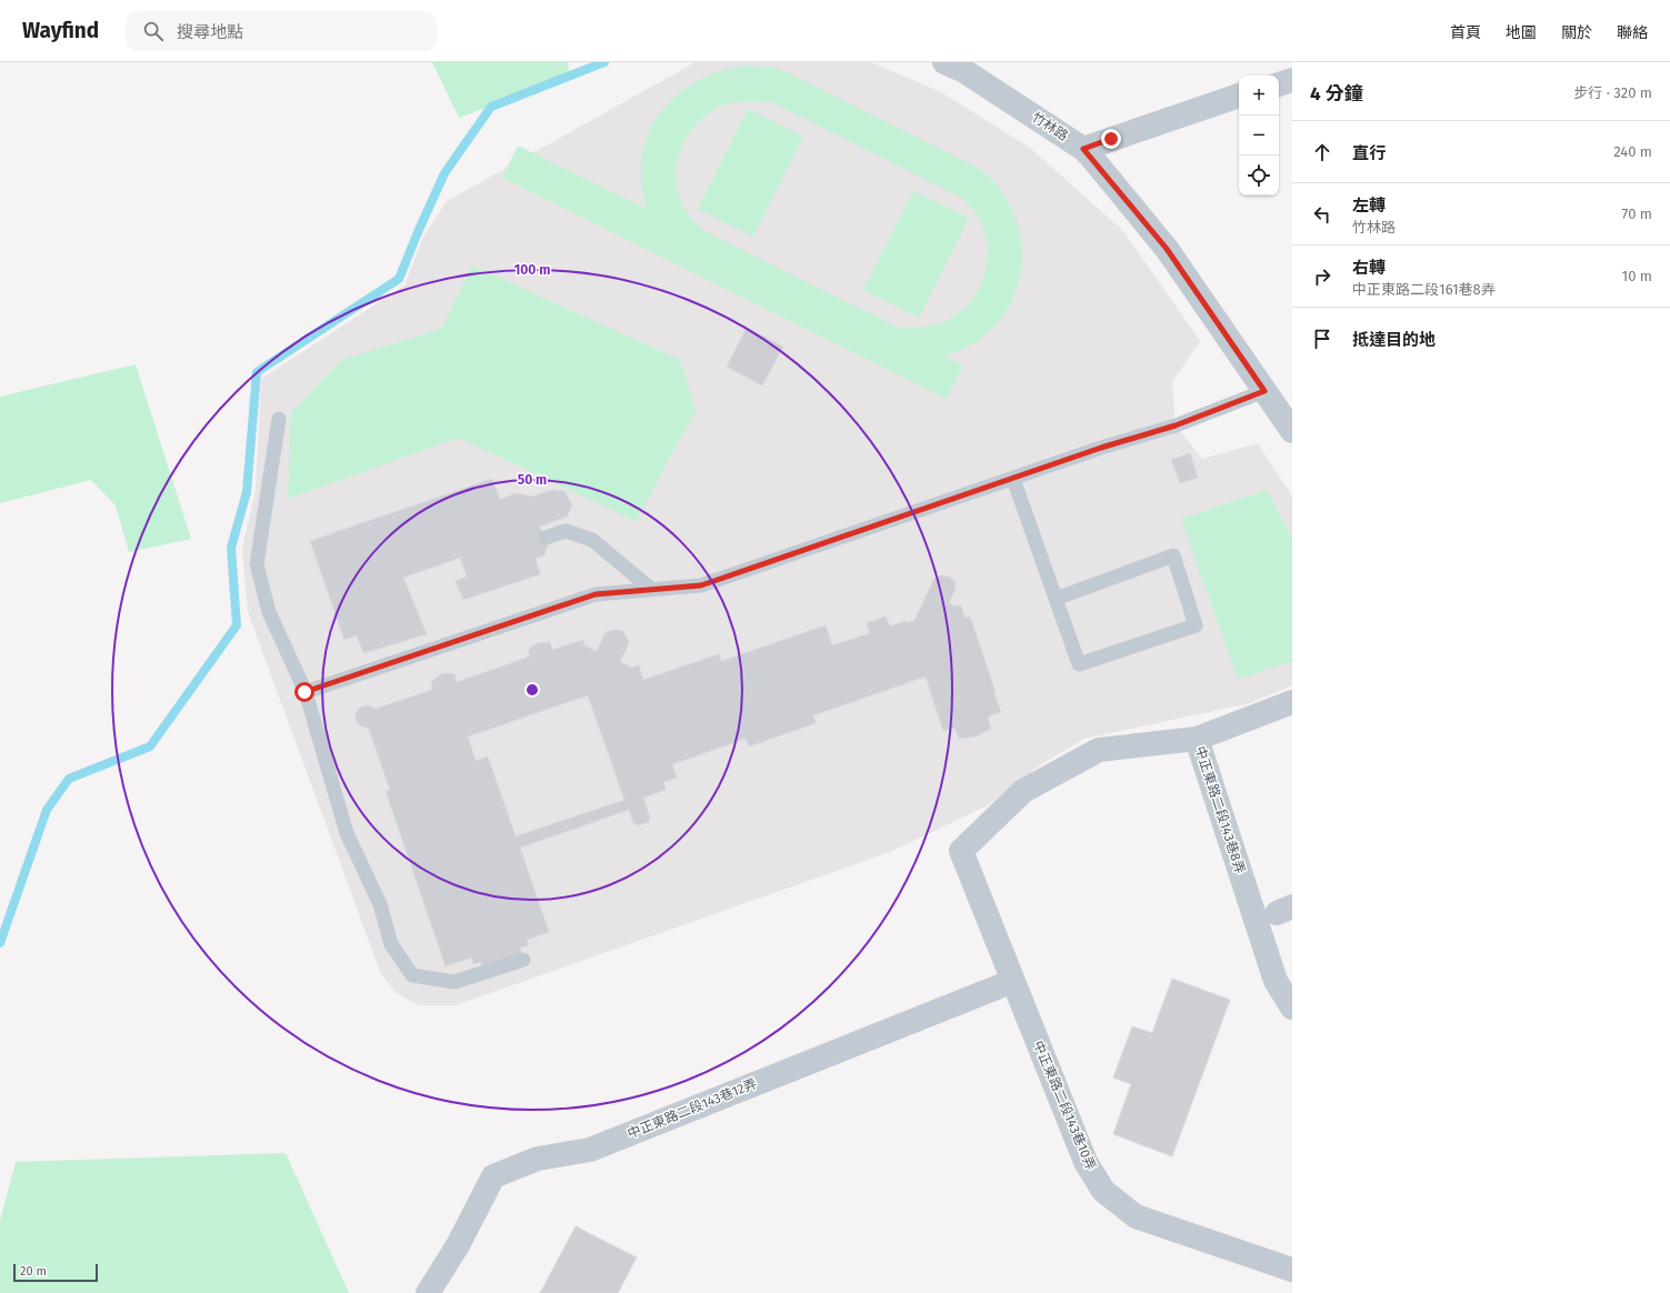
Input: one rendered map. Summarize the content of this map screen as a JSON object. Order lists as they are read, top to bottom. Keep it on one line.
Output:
{"streets":{"street":["竹林路","中正東路二段143巷8弄","中正東路二段143巷10弄","中正東路二段143巷12弄"]},"crossings":[["中正東路二段143巷8弄","中正東路二段143巷10弄"],["中正東路二段143巷10弄","中正東路二段143巷12弄"]],"scale_bar":"20 m","page":{"header":"Wayfind","search":"搜尋地點","nav":["首頁","地圖","關於","聯絡"],"heading":["4 分鐘","步行 · 320 m"],"map_buttons":["+","−"],"list":[["直行","240 m"],["左轉","竹林路","70 m"],["右轉","中正東路二段161巷8弄","10 m"],"抵達目的地"],"scale":"20 m"},"rings":["100 m","50 m"]}
